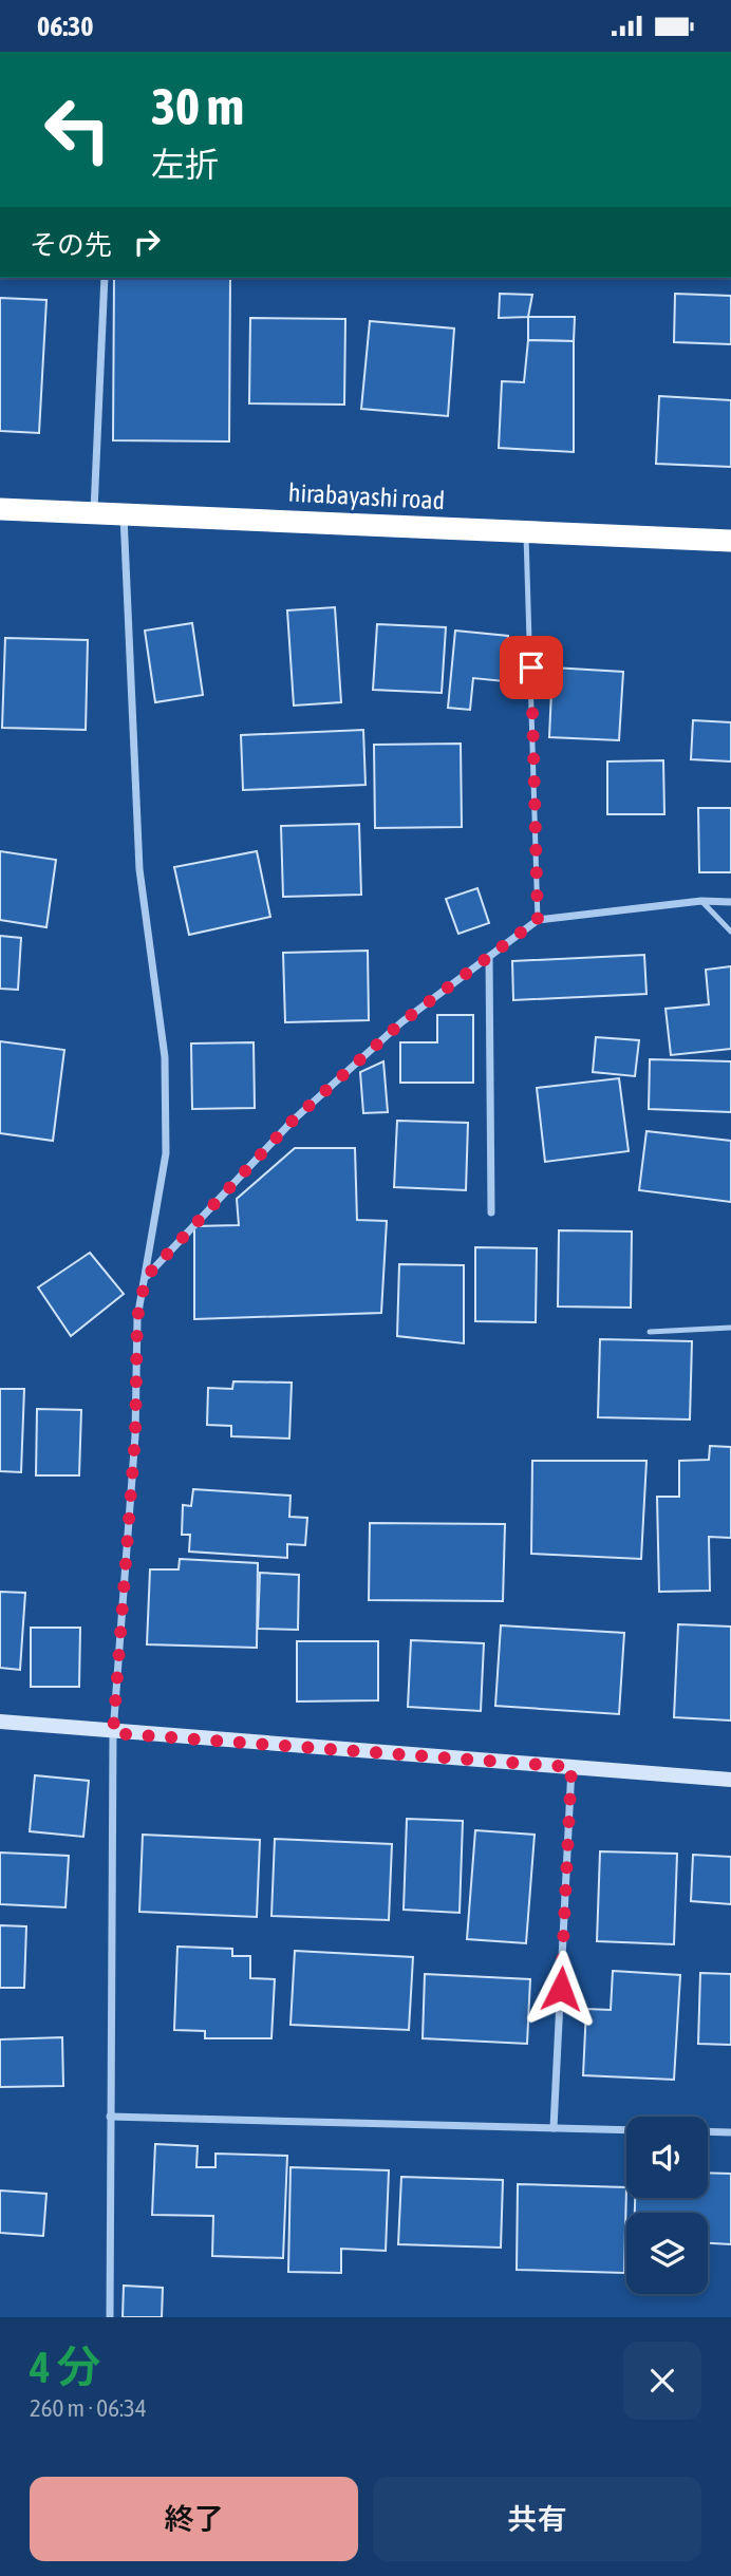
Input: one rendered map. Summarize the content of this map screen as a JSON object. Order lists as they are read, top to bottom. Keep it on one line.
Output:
{"streets":{"highway":["hirabayashi road"]},"page":{"status":"06:30","turn":["30 m","左折"],"then":"その先","heading":["4 分","260 m · 06:34"],"buttons":["終了","共有"]}}
